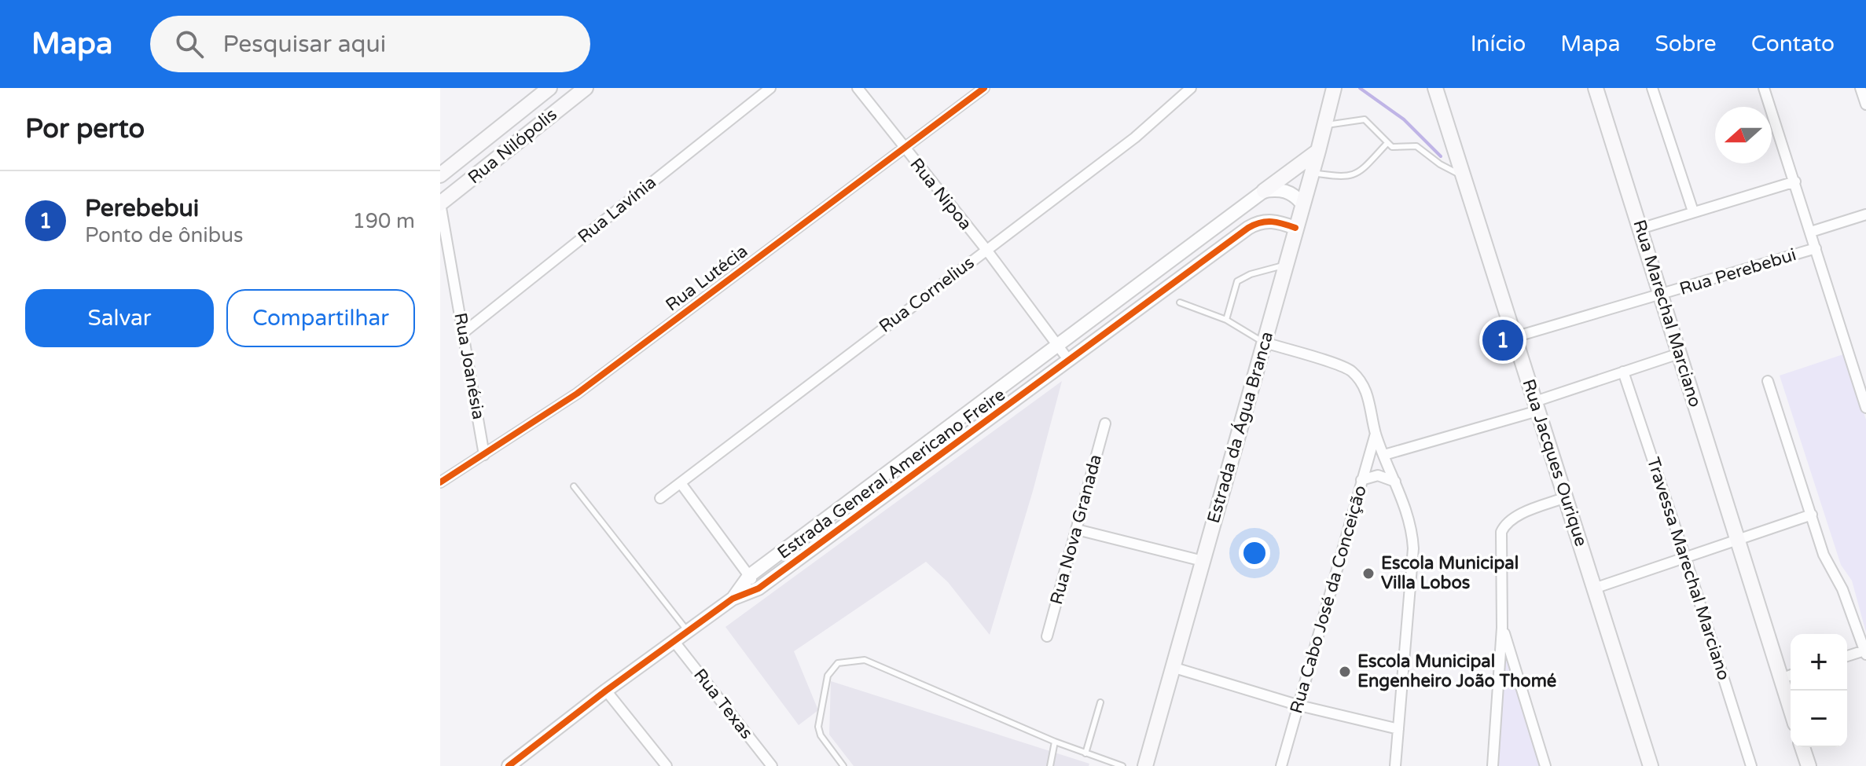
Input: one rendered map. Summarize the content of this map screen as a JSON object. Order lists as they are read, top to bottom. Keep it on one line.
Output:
{"streets":{"main road":["Rua Nilópolis","Rua Marechal Marciano","Estrada da Água Branca","Rua Jacques Ourique"],"street":["Rua Nipoa","Rua Lavínia","Rua Perebebui","Rua Lutécia","Rua Cornelius","Rua Joanésia","Estrada General Americano Freire","Rua Nova Granada","Travessa Marechal Marciano","Rua Cabo José da Conceição","Rua Texas"]},"crossings":[["Rua Nilópolis","Rua Joanésia"],["Rua Nipoa","Rua Lutécia"],["Rua Nipoa","Rua Cornelius"],["Rua Nipoa","Estrada General Americano Freire"],["Rua Lavínia","Rua Joanésia"],["Rua Perebebui","Rua Marechal Marciano"],["Rua Perebebui","Rua Jacques Ourique"],["Rua Lutécia","Rua Joanésia"],["Estrada da Água Branca","Estrada General Americano Freire"],["Estrada General Americano Freire","Rua Texas"]],"places":["Escola Municipal Villa Lobos","Escola Municipal Engenheiro João Thomé"],"north":"left","page":{"header":"Mapa","search":"Pesquisar aqui","nav":["Início","Mapa","Sobre","Contato"],"heading":"Por perto","list":[{"mark":"1","name":"Perebebui","note":"Ponto de ônibus","value":"190 m"}],"buttons":["Salvar","Compartilhar"],"pins":"1","map_buttons":["+","−"]}}
